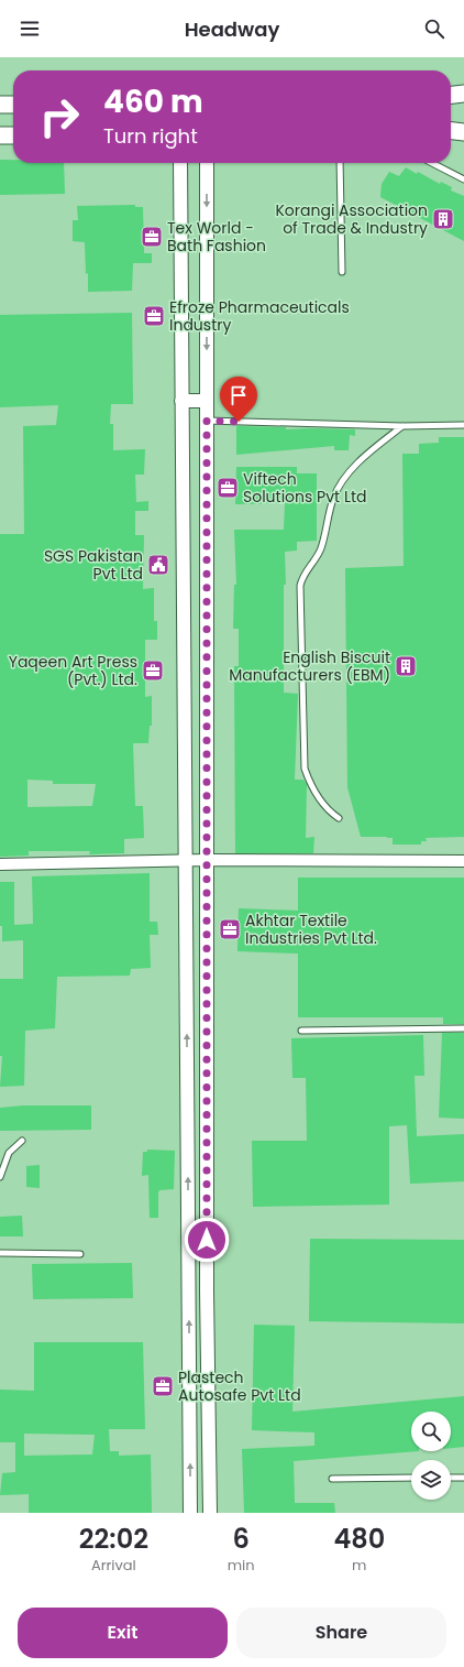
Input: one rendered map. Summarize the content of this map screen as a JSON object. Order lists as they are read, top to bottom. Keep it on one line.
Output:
{"places":{"building":["Korangi Association of Trade & Industry","English Biscuit Manufacturers (EBM)"],"office":["Tex World - Bath Fashion","Efroze Pharmaceuticals Industry","Viftech Solutions Pvt Ltd","Yaqeen Art Press (Pvt.) Ltd.","Akhtar Textile Industries Pvt Ltd.","Plastech Autosafe Pvt Ltd"],"public building":["SGS Pakistan Pvt Ltd"]},"page":{"header":"Headway","turn":["460 m","Turn right"],"eta":["22:02","Arrival","6","min","480","m"],"buttons":["Exit","Share"]}}
